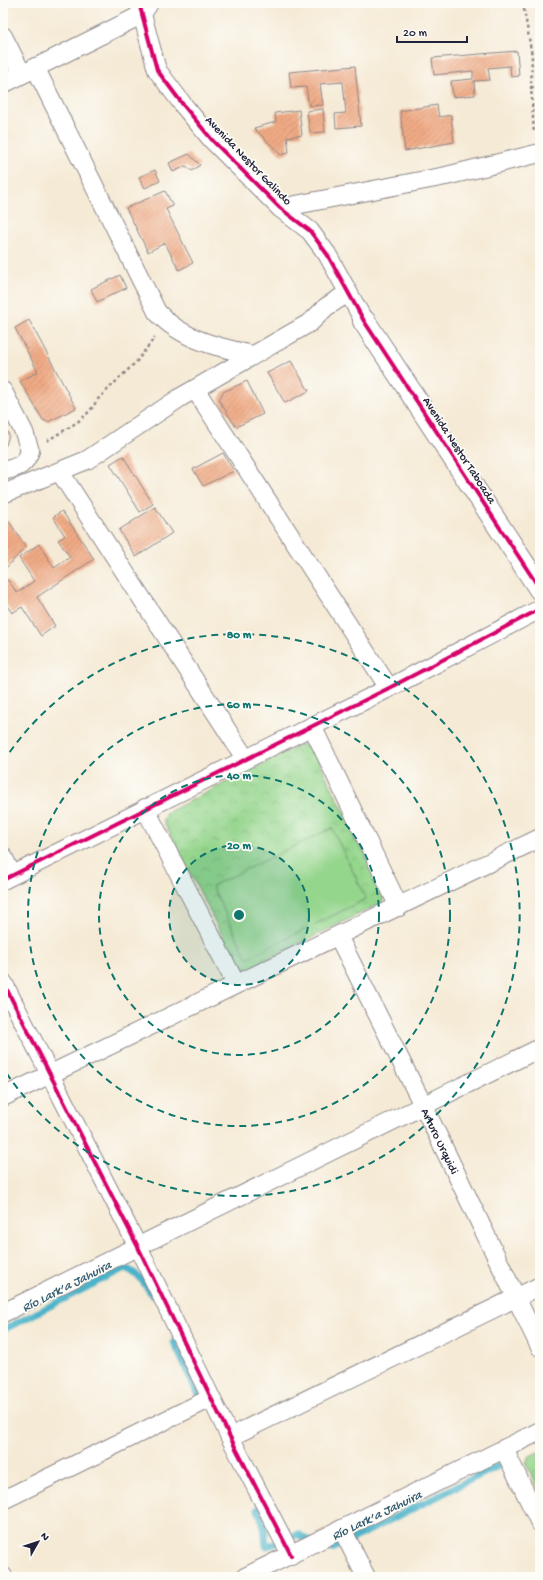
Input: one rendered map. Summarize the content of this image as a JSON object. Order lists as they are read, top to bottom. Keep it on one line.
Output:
{"streets":{"street":["Avenida Nestor Galindo","Avenida Nestor Taboada","Arturo Urquidi"]},"crossings":[["Avenida Nestor Galindo","Avenida Nestor Taboada"]],"water":["Río Lark’a Jahuira"],"scale_bar":"20 m","north":"top right","rings":["80 m","60 m","40 m","20 m"]}
